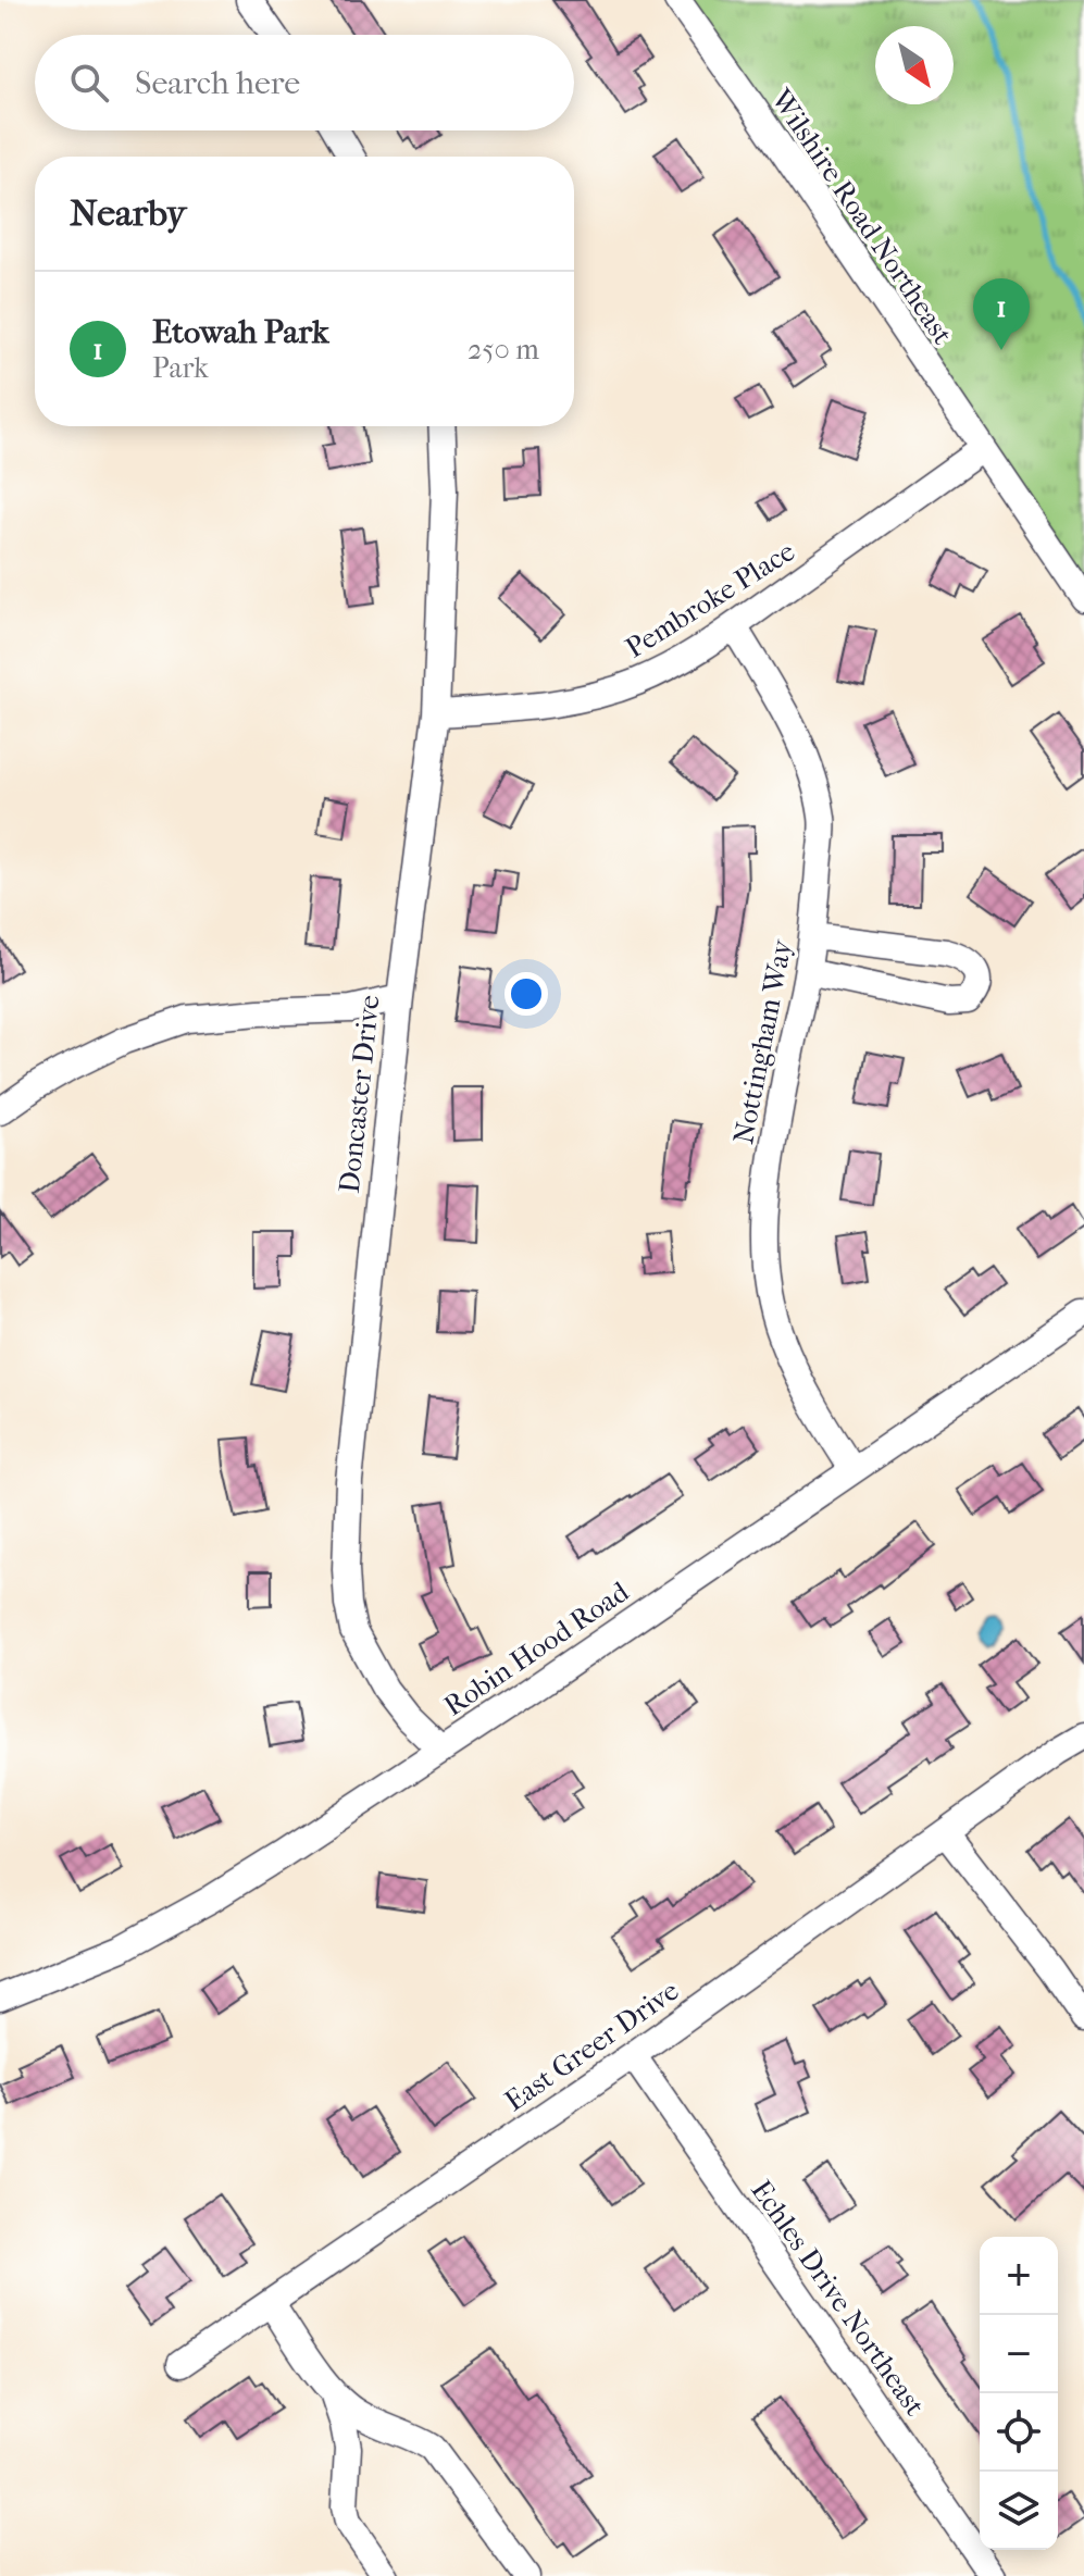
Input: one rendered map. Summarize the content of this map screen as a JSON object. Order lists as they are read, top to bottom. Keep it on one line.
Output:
{"streets":{"street":["Wilshire Road Northeast","Pembroke Place","Nottingham Way","Doncaster Drive","Robin Hood Road","East Greer Drive","Echles Drive Northeast"]},"crossings":[["Wilshire Road Northeast","Pembroke Place"],["Pembroke Place","Nottingham Way"],["Pembroke Place","Doncaster Drive"],["Nottingham Way","Robin Hood Road"],["Doncaster Drive","Robin Hood Road"],["East Greer Drive","Echles Drive Northeast"]],"north":"bottom right","page":{"search":"Search here","heading":"Nearby","list":[{"mark":"1","name":"Etowah Park","note":"Park","value":"250 m"}],"pins":"1","map_buttons":["+","−"]}}
